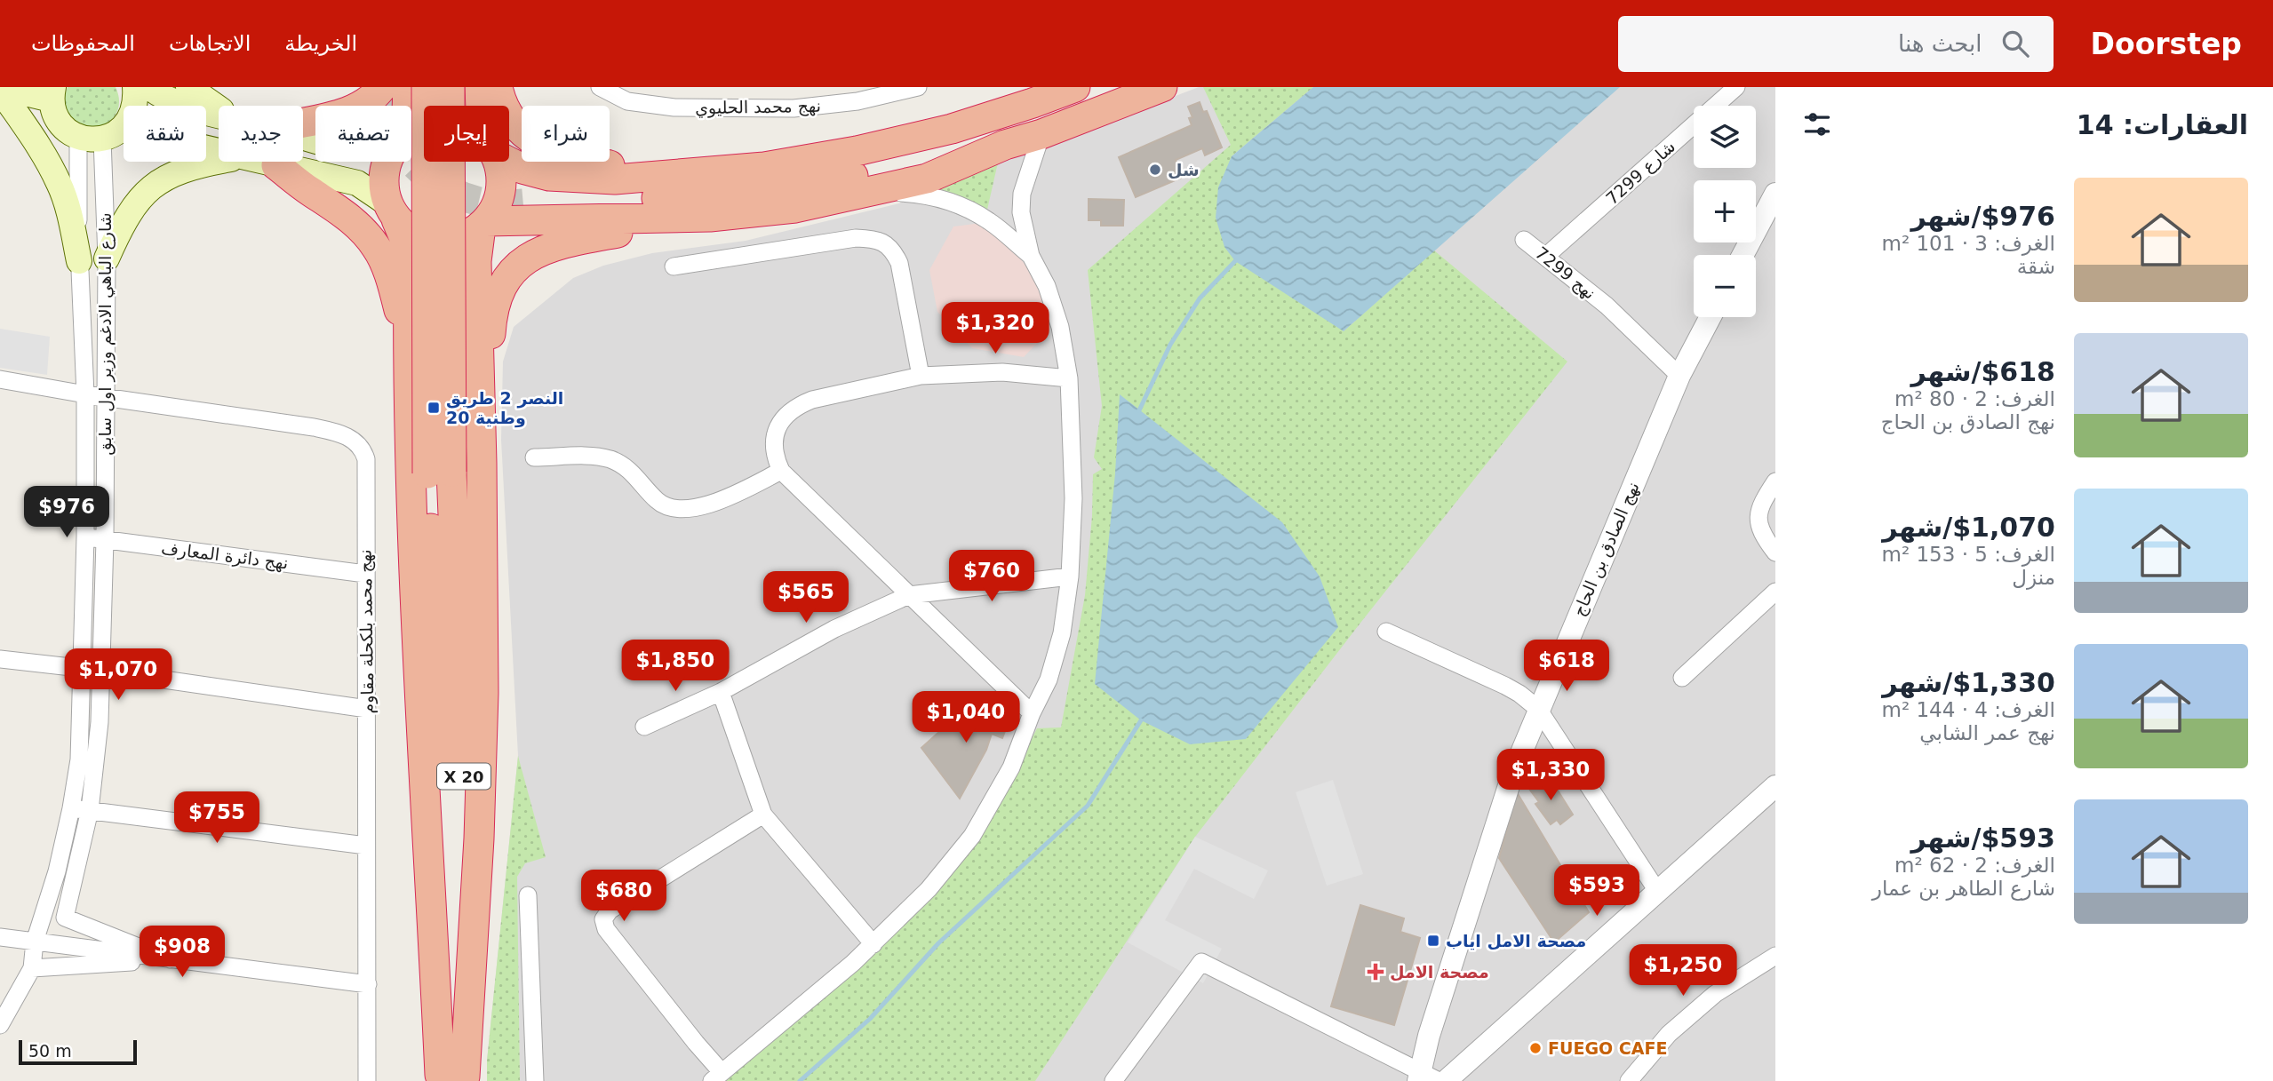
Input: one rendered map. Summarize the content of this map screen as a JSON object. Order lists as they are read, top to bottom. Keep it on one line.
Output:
{"streets":{"highway":["X 20"],"street":["نهج محمد الحليوي","شارع 7299","نهج 7299","شارع الباهي الادغم وزير اول سابق","نهج الصادق بن الحاج","نهج دائرة المعارف","نهج محمد بلكحلة مقاوم"]},"crossings":[["شارع 7299","نهج 7299"],["نهج 7299","نهج الصادق بن الحاج"],["شارع الباهي الادغم وزير اول سابق","نهج دائرة المعارف"],["شارع الباهي الادغم وزير اول سابق","نهج محمد بلكحلة مقاوم"],["نهج دائرة المعارف","نهج محمد بلكحلة مقاوم"]],"places":{"other":["شل","FUEGO CAFE"],"transit":["النصر 2 طريق وطنية 20","مصحة الامل اياب"],"health":["مصحة الامل"]},"scale_bar":"50 m","page":{"header":"Doorstep","search":"ابحث هنا","nav":["الخريطة","الاتجاهات","المحفوظات"],"heading":"العقارات: 14","map_buttons":["+","−"],"chip":["شراء","إيجار","تصفية","جديد","شقة"],"list":[{"name":"$976/شهر","note":"الغرف: 3 · 101 m² · شقة"},{"name":"$618/شهر","note":"الغرف: 2 · 80 m² · نهج الصادق بن الحاج"},{"name":"$1,070/شهر","note":"الغرف: 5 · 153 m² · منزل"},{"name":"$1,330/شهر","note":"الغرف: 4 · 144 m² · نهج عمر الشابي"},{"name":"$593/شهر","note":"الغرف: 2 · 62 m² · شارع الطاهر بن عمار"}],"price":["$1,320","$976","$760","$565","$1,850","$618","$1,070","$1,040","$1,330","$755","$593","$680","$908","$1,250"],"scale":"50 m"}}
